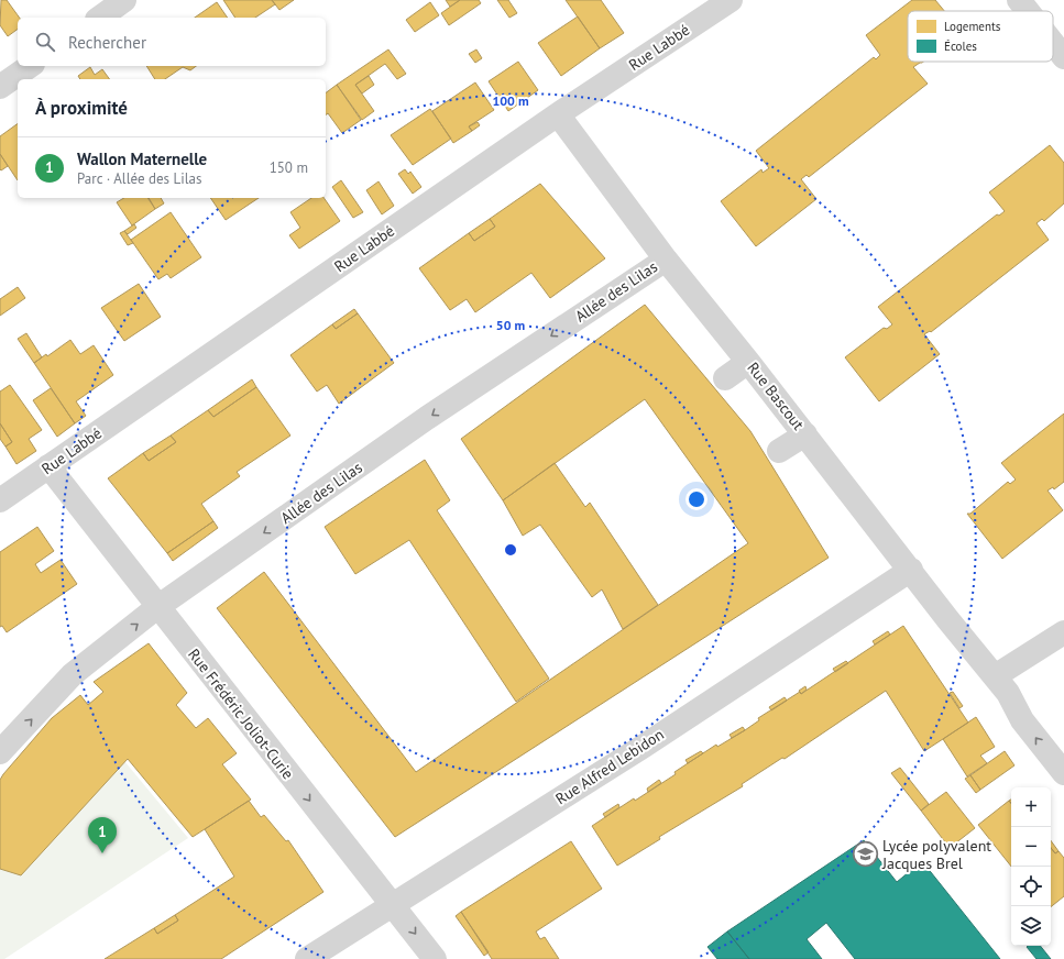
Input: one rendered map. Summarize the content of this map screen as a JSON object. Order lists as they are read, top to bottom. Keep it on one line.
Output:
{"streets":{"street":["Rue Labbé","Allée des Lilas","Rue Bascout","Rue Frédéric Joliot-Curie","Rue Alfred Lebidon"]},"crossings":[["Rue Labbé","Rue Bascout"],["Rue Labbé","Rue Frédéric Joliot-Curie"],["Allée des Lilas","Rue Bascout"],["Allée des Lilas","Rue Frédéric Joliot-Curie"],["Rue Bascout","Rue Alfred Lebidon"],["Rue Frédéric Joliot-Curie","Rue Alfred Lebidon"]],"one_way":["Rue Frédéric Joliot-Curie"],"places":{"school or university":["Lycée polyvalent Jacques Brel"]},"legend":["Logements","Écoles"],"page":{"search":"Rechercher","heading":"À proximité","list":[{"mark":"1","name":"Wallon Maternelle","note":"Parc · Allée des Lilas","value":"150 m"}],"map_buttons":["+","−"],"pins":"1"},"rings":["100 m","50 m"]}
